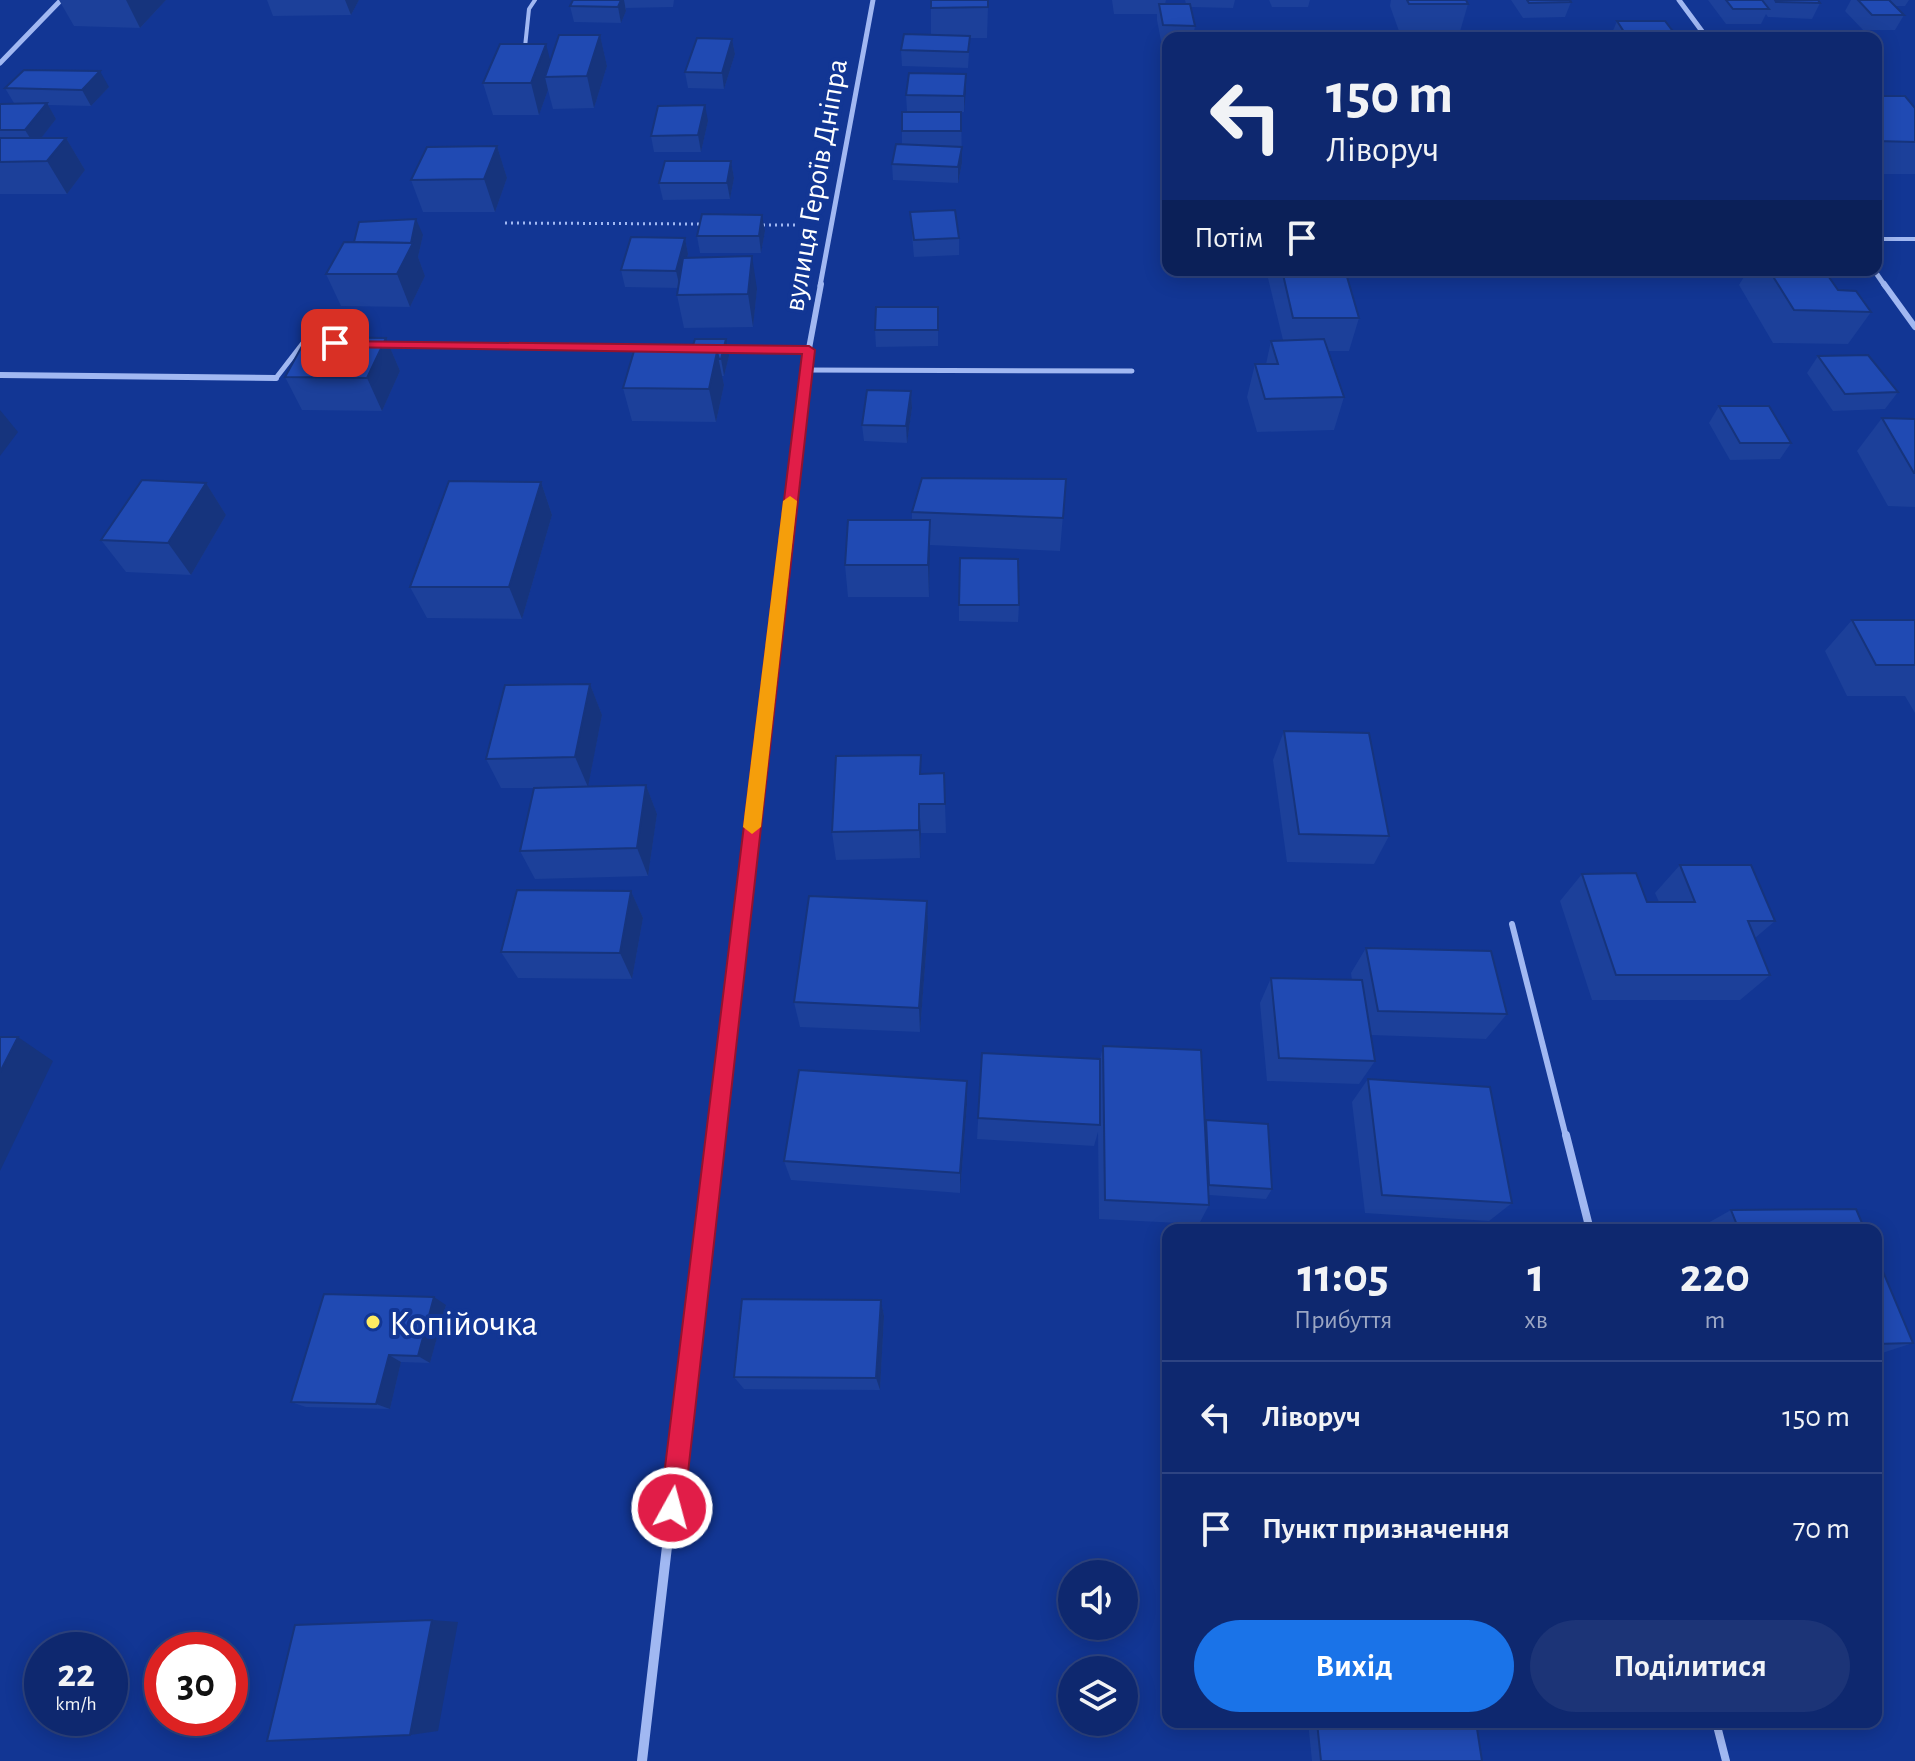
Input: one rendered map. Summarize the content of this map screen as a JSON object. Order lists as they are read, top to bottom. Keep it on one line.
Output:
{"streets":{"street":["вулиця Героїв Дніпра"]},"places":["Копійочка"],"page":{"turn":["150 m","Ліворуч"],"then":"Потім","eta":["11:05","Прибуття","1","хв","220","m"],"list":[{"name":"Ліворуч","value":"150 m"},{"name":"Пункт призначення","value":"70 m"}],"buttons":["Вихід","Поділитися"],"speed":"22 km/h","limit":"30"}}
